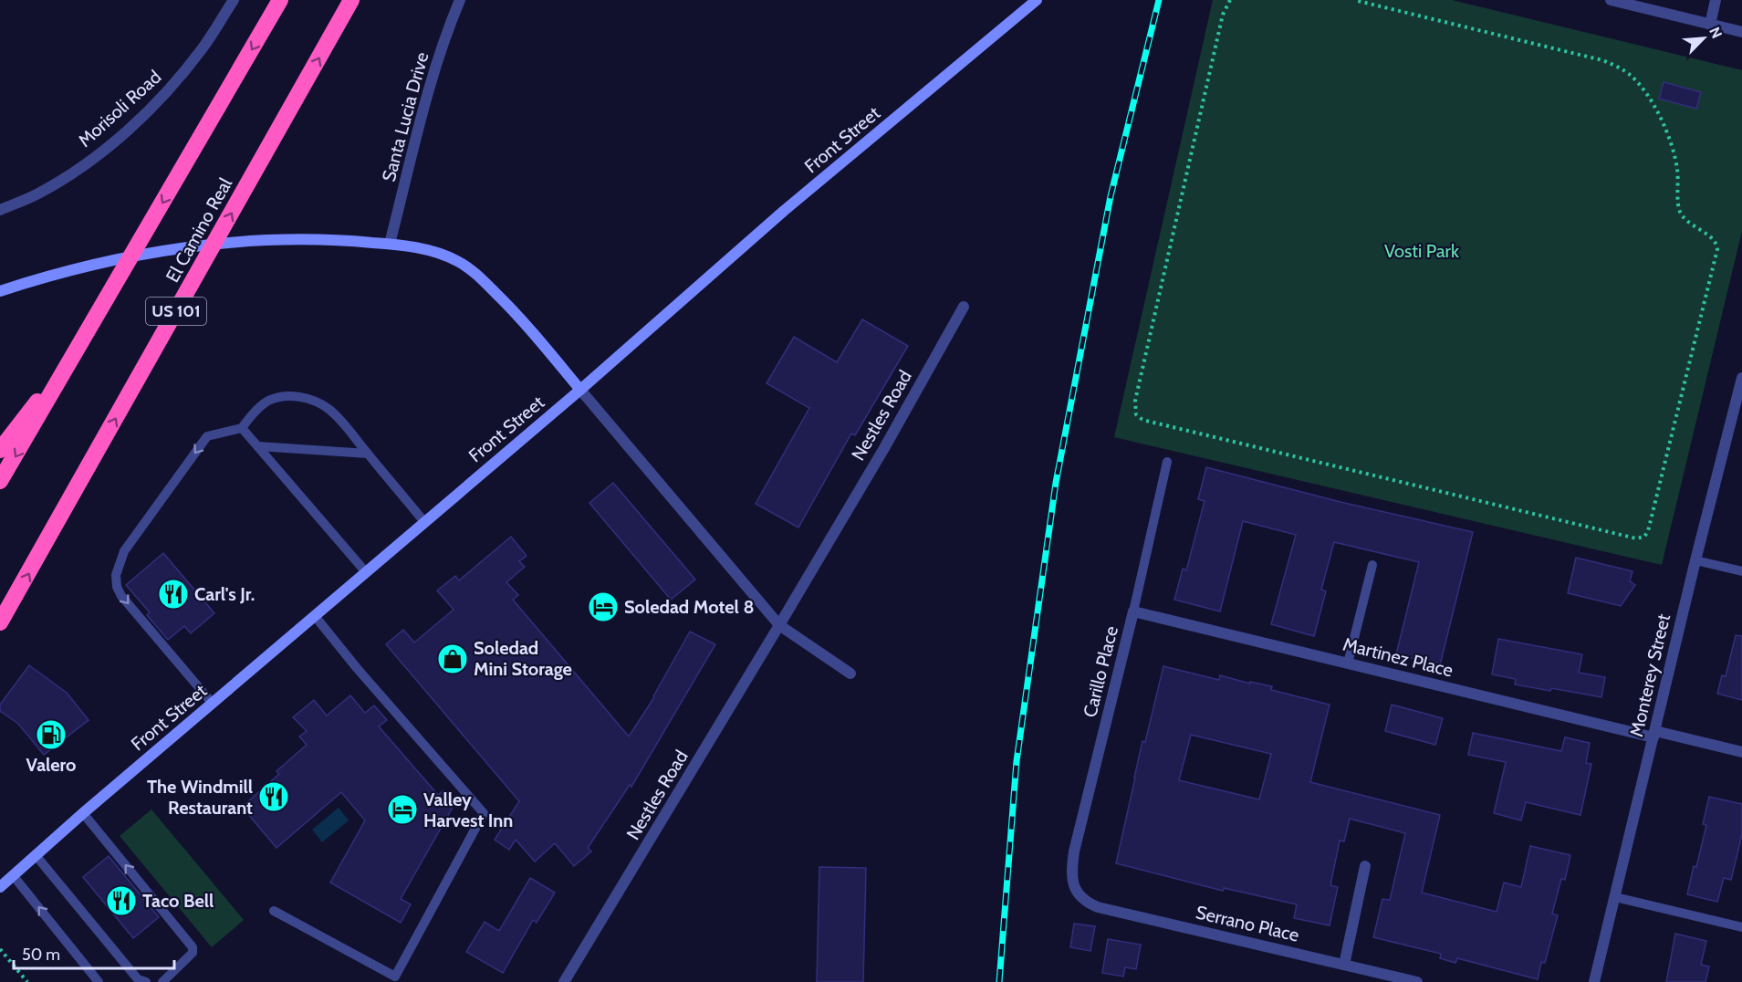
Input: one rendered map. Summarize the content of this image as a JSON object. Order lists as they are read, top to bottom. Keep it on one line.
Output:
{"streets":{"highway":["El Camino Real","US 101"],"main road":["Front Street"],"street":["Morisoli Road","Santa Lucia Drive","Nestles Road","Martinez Place","Carillo Place","Monterey Street","Serrano Place"]},"crossings":[["Martinez Place","Carillo Place"],["Martinez Place","Monterey Street"],["Carillo Place","Serrano Place"]],"parks":["Vosti Park"],"places":{"restaurant":["Carl's Jr.","The Windmill Restaurant","Taco Bell"],"hotel":["Soledad Motel 8","Valley Harvest Inn"],"shop":["Soledad Mini Storage"],"fuel station":["Valero"]},"scale_bar":"50 m","north":"top right"}
